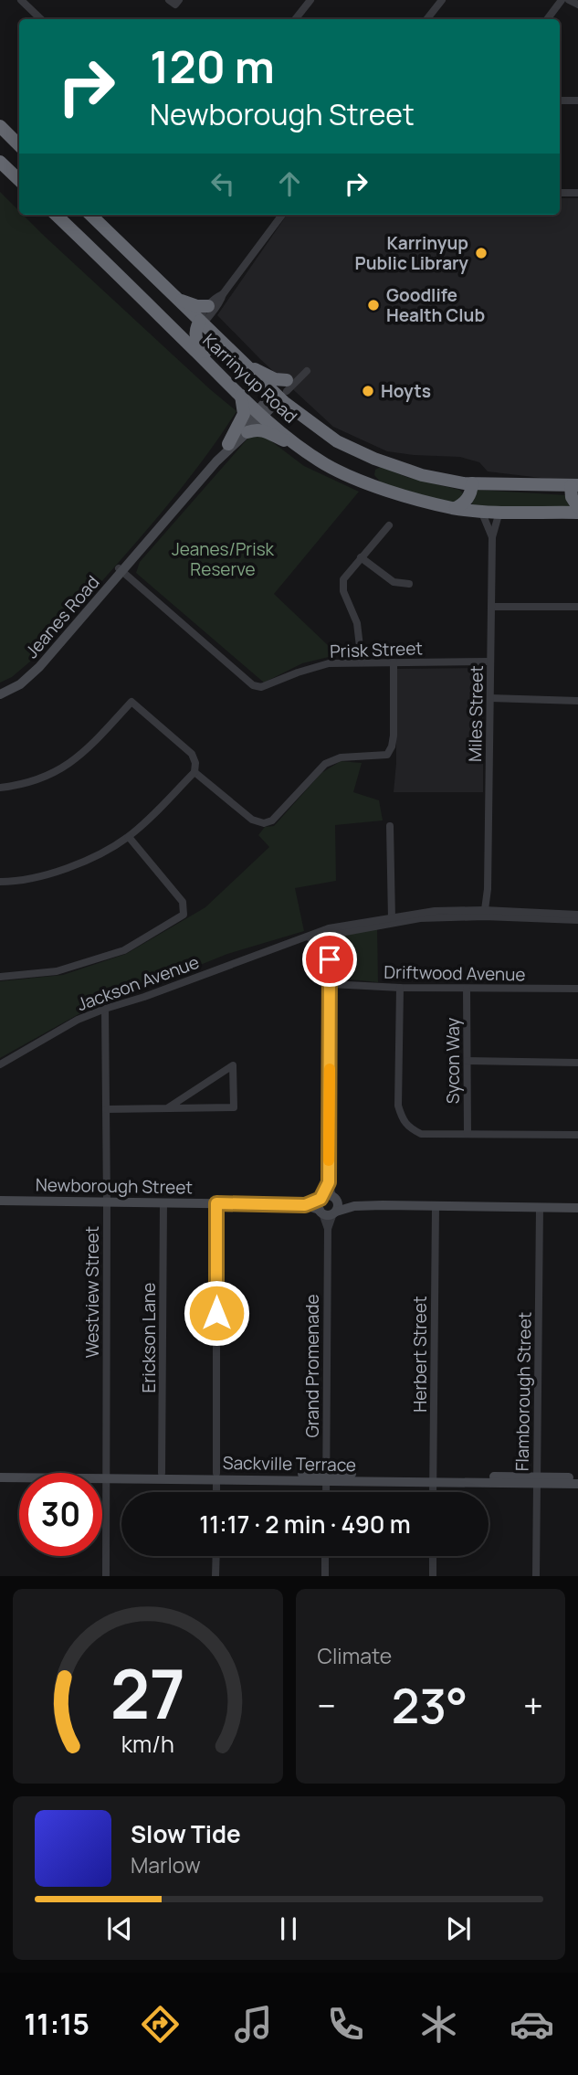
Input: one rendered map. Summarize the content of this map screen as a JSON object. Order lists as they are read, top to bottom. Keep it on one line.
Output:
{"streets":{"highway":["Karrinyup Road"],"main road":["Jeanes Road","Newborough Street","Sackville Terrace"],"street":["Prisk Street","Miles Street","Driftwood Avenue","Jackson Avenue","Sycon Way","Westview Street","Erickson Lane","Herbert Street","Grand Promenade","Flamborough Street"]},"crossings":[["Karrinyup Road","Jeanes Road"],["Karrinyup Road","Miles Street"],["Jeanes Road","Prisk Street"],["Prisk Street","Miles Street"],["Miles Street","Jackson Avenue"],["Driftwood Avenue","Sycon Way"],["Jackson Avenue","Westview Street"],["Newborough Street","Westview Street"],["Newborough Street","Erickson Lane"],["Newborough Street","Herbert Street"],["Newborough Street","Grand Promenade"],["Newborough Street","Flamborough Street"],["Westview Street","Sackville Terrace"],["Erickson Lane","Sackville Terrace"],["Herbert Street","Sackville Terrace"],["Grand Promenade","Sackville Terrace"],["Flamborough Street","Sackville Terrace"]],"parks":["Jeanes/Prisk Reserve"],"places":["Karrinyup Public Library","Goodlife Health Club","Hoyts"],"page":{"turn":["120 m","Newborough Street"],"limit":"30","trip":"11:17 · 2 min · 490 m","tile":"Climate","heat":["−","23°","+"],"song":["Slow Tide","Marlow"],"tabs":"11:15","gauge":["27","km/h"]}}
